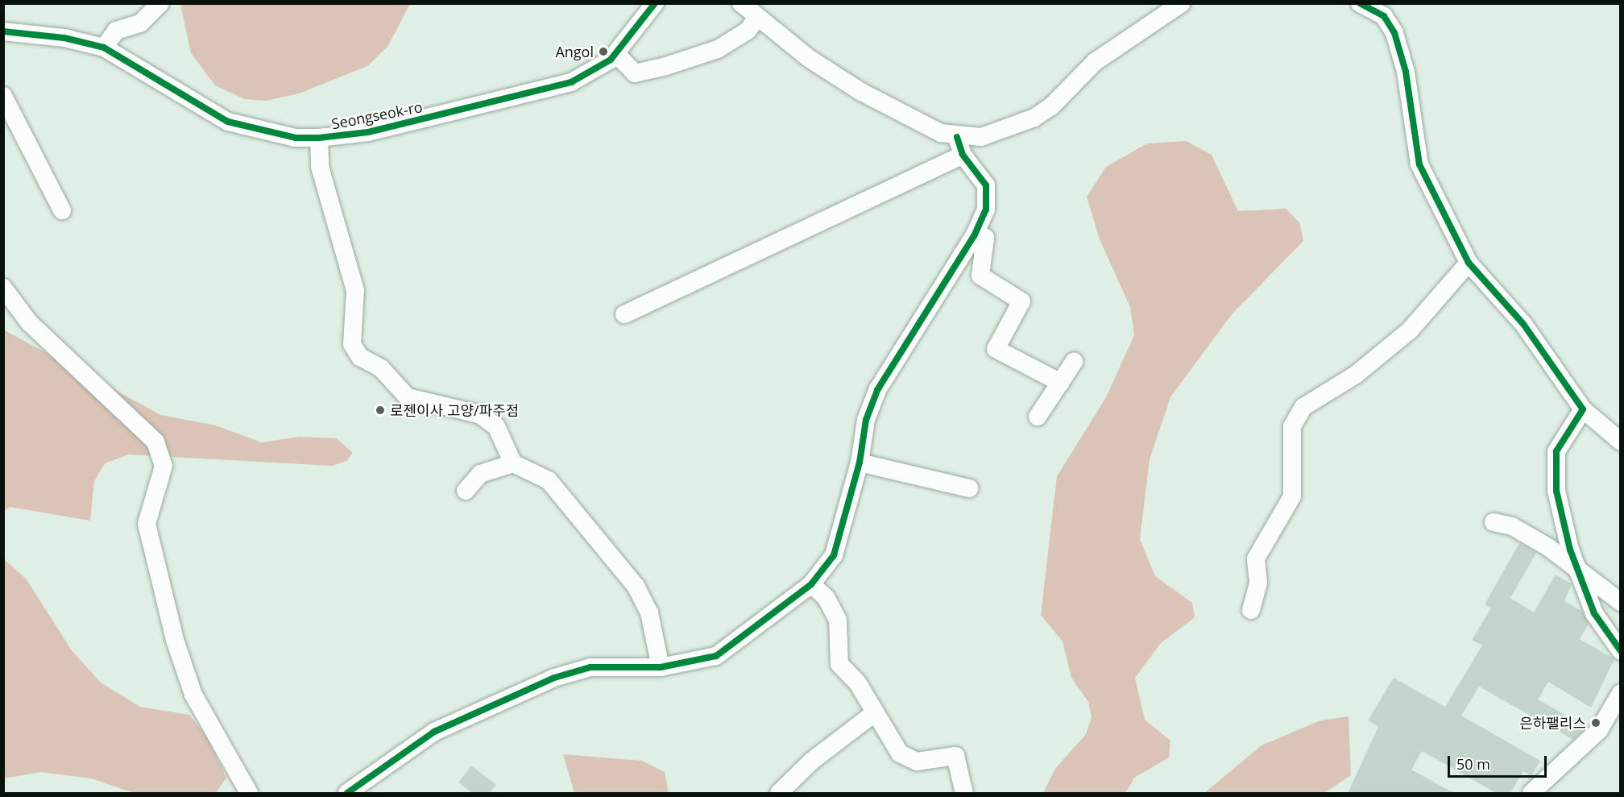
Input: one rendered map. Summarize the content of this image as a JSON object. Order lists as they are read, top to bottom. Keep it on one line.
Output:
{"streets":{"street":["Seongseok-ro"]},"places":["Angol","로젠이사 고양/파주점","은하팰리스"],"scale_bar":"50 m"}
